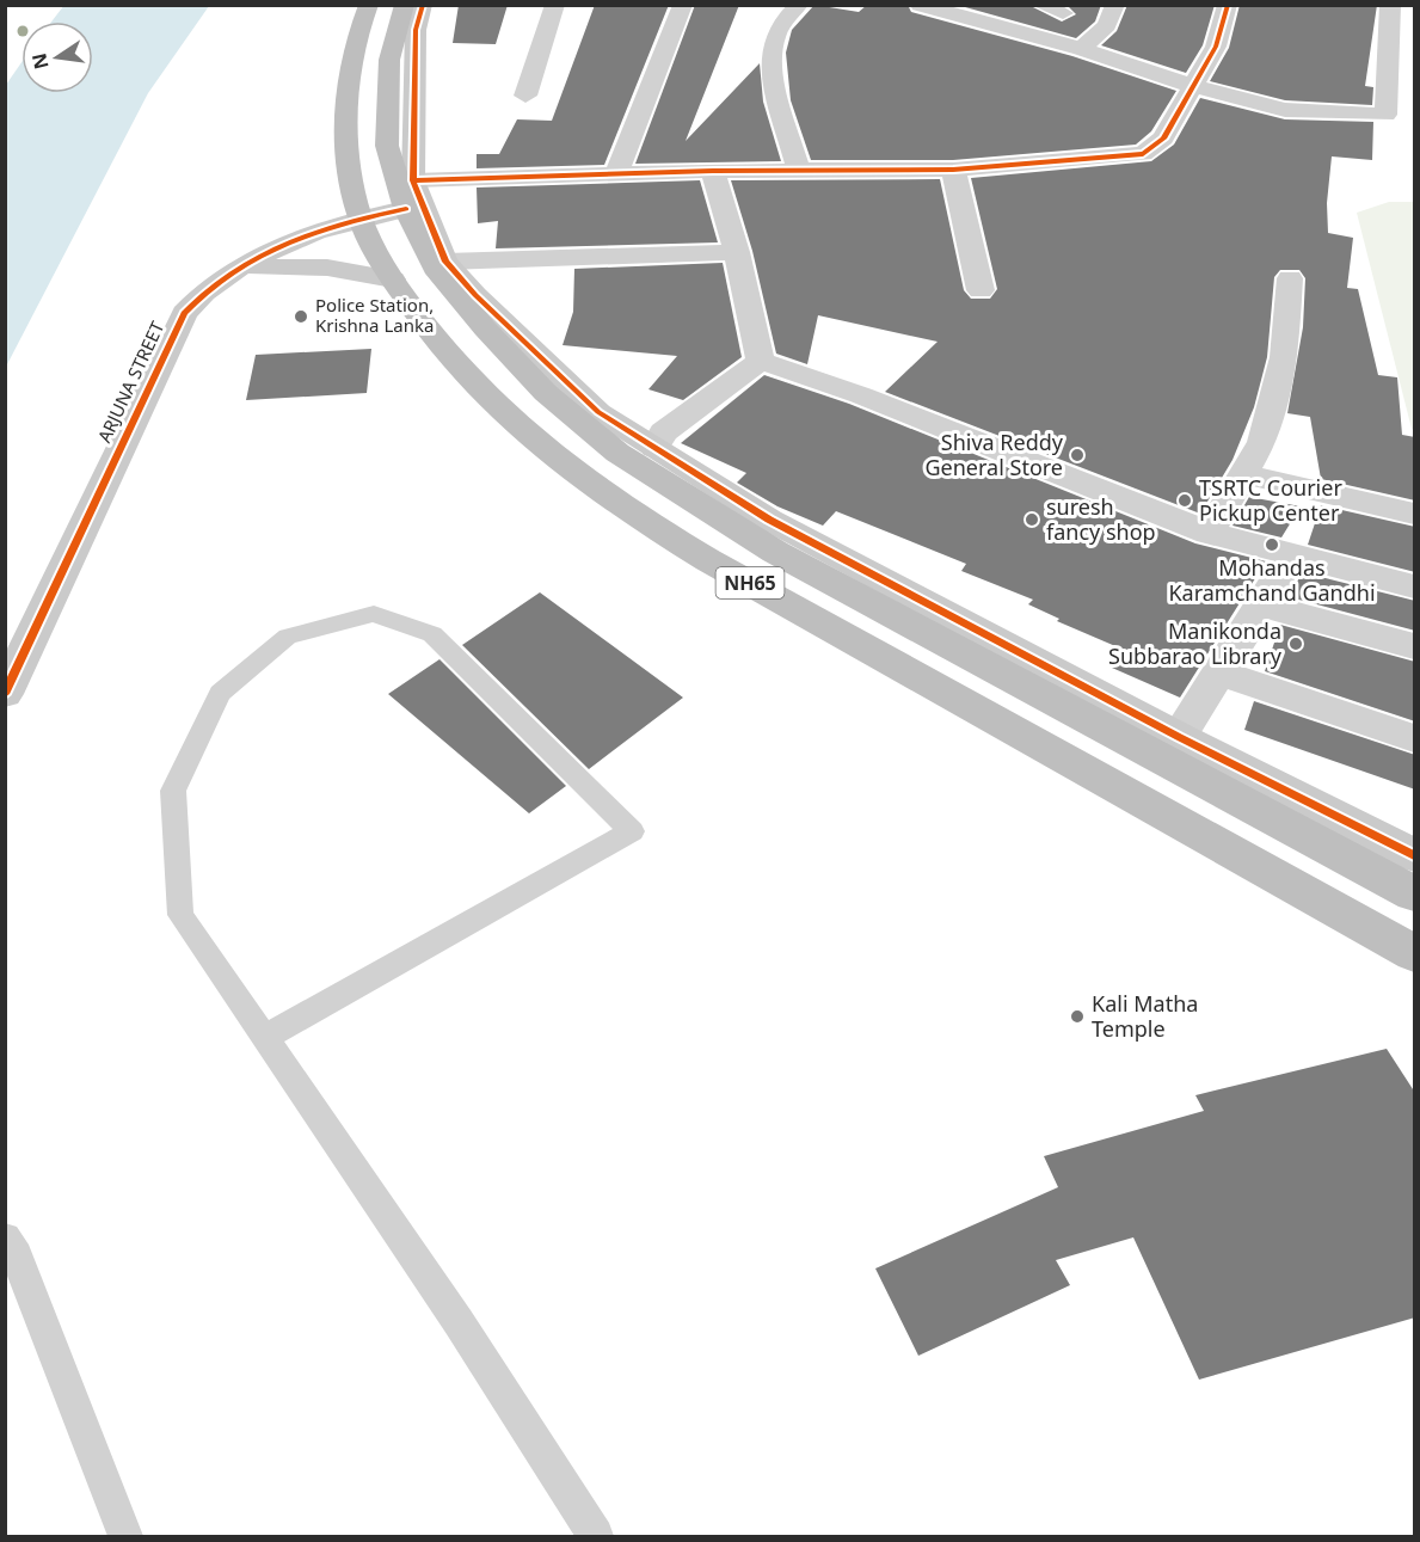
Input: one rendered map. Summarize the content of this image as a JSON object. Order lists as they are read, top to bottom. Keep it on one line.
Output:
{"streets":{"highway":["NH65"],"street":["ARJUNA STREET"]},"crossings":[["ARJUNA STREET","NH65"]],"places":["Police Station, Krishna Lanka","Shiva Reddy General Store","TSRTC Courier Pickup Center","suresh fancy shop","Mohandas Karamchand Gandhi","Manikonda Subbarao Library","Kali Matha Temple"],"north":"left"}
